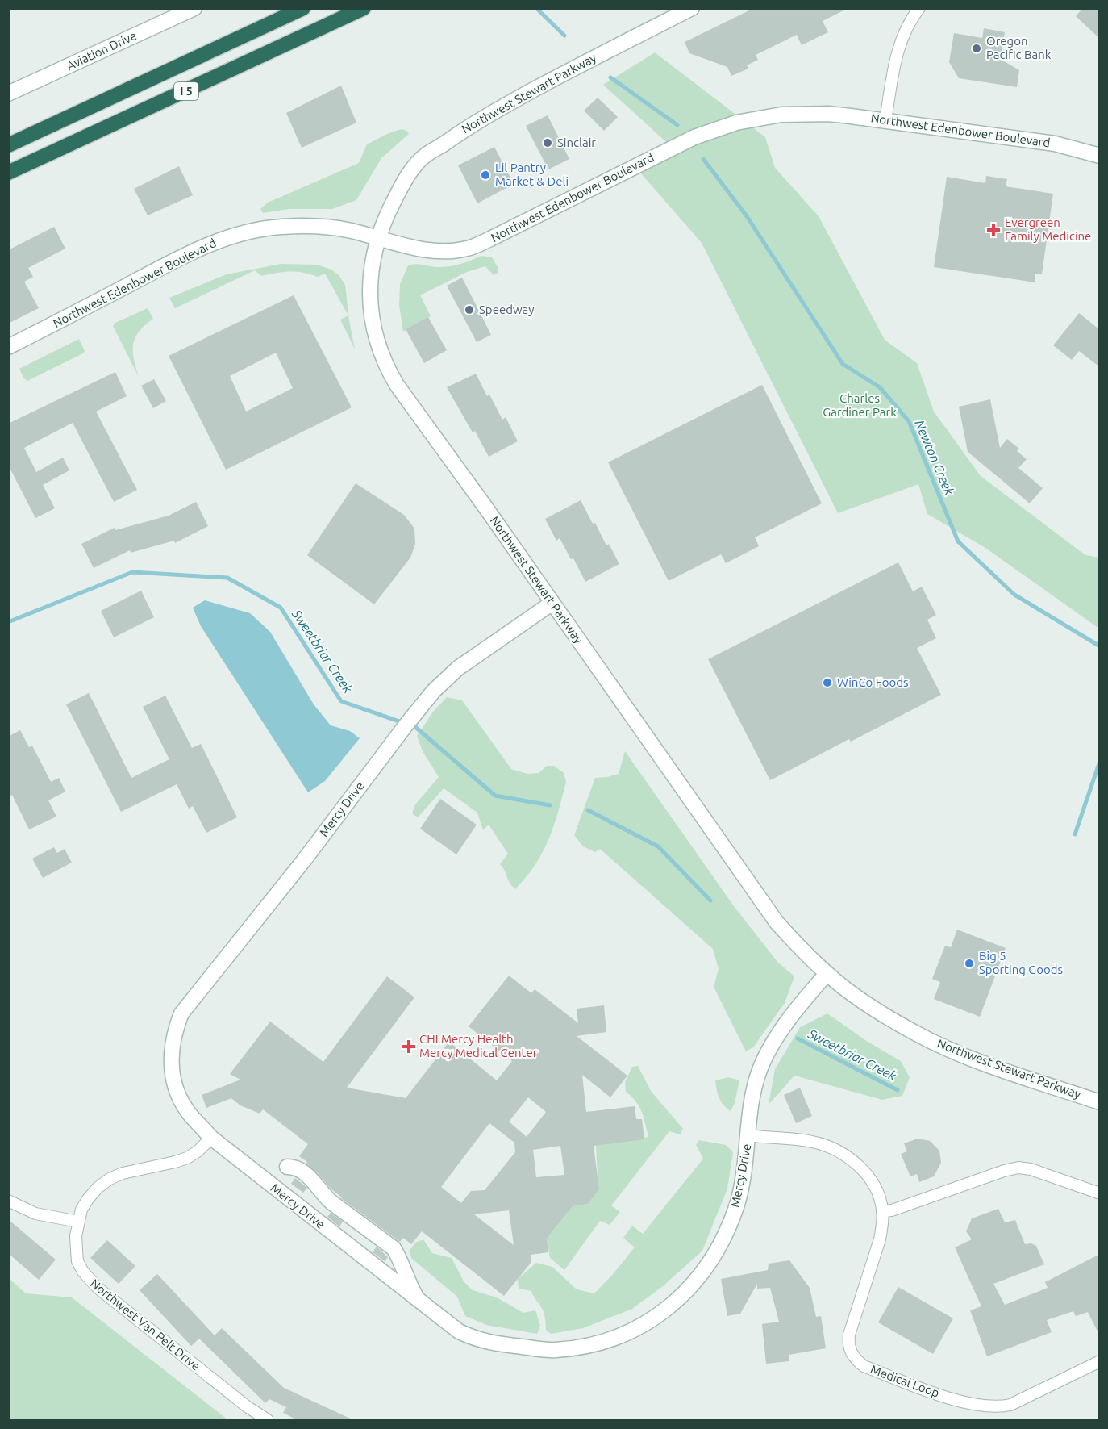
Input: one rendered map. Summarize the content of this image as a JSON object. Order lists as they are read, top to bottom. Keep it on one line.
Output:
{"streets":{"highway":["I 5"],"street":["Aviation Drive","Northwest Stewart Parkway","Northwest Edenbower Boulevard","Mercy Drive","Northwest Van Pelt Drive","Medical Loop"]},"crossings":[["Northwest Stewart Parkway","Northwest Edenbower Boulevard"],["Northwest Stewart Parkway","Mercy Drive"],["Mercy Drive","Northwest Van Pelt Drive"],["Mercy Drive","Medical Loop"]],"water":["Newton Creek","Sweetbriar Creek"],"parks":["Charles Gardiner Park"],"places":{"other":["Oregon Pacific Bank","Sinclair","Lil Pantry Market & Deli","Speedway","WinCo Foods","Big 5 Sporting Goods"],"health":["Evergreen Family Medicine","CHI Mercy Health Mercy Medical Center"]}}
